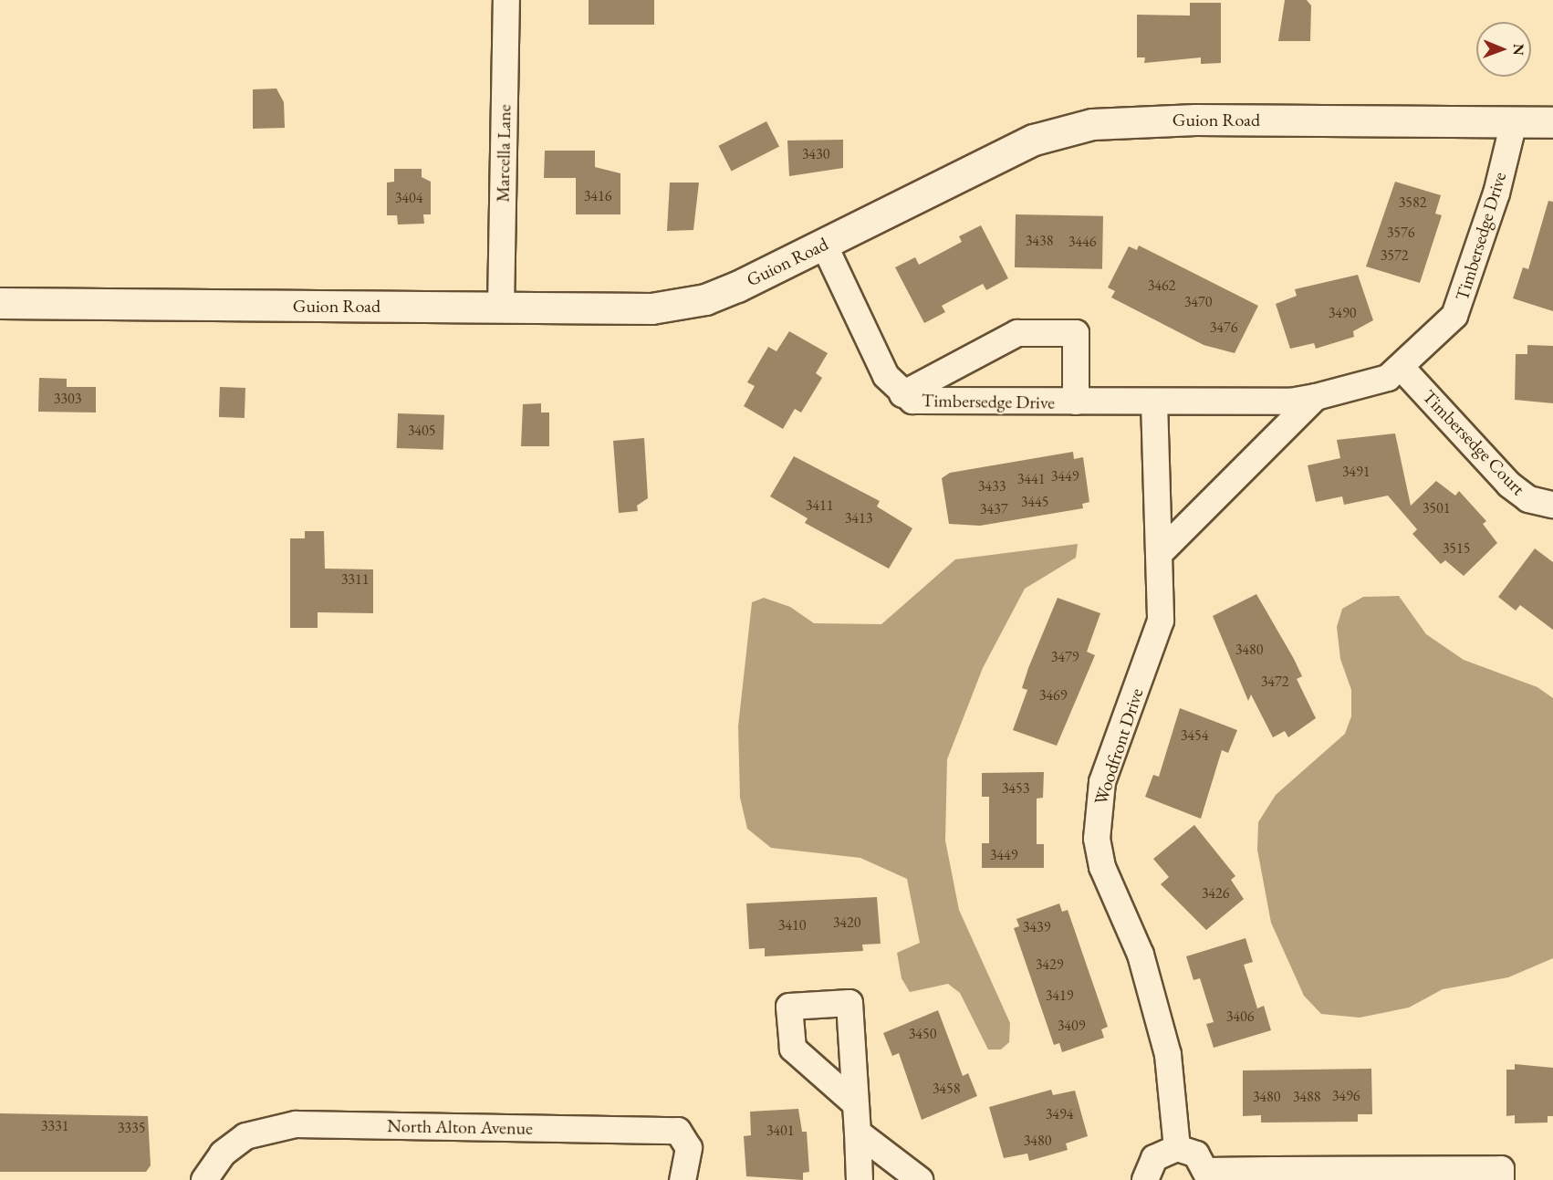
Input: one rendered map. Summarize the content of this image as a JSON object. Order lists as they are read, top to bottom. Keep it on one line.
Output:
{"streets":{"street":["Guion Road","Marcella Lane","Timbersedge Drive","Timbersedge Court","Woodfront Drive","North Alton Avenue"]},"crossings":[["Guion Road","Marcella Lane"],["Guion Road","Timbersedge Drive"],["Timbersedge Drive","Timbersedge Court"],["Timbersedge Drive","Woodfront Drive"]],"house_numbers":["3430","3416","3404","3582","3576","3438","3446","3572","3462","3470","3490","3476","3303","3405","3491","3449","3441","3433","3445","3411","3501","3437","3413","3515","3311","3480","3479","3472","3469","3454","3453","3449","3426","3420","3410","3439","3429","3419","3406","3409","3450","3458","3496","3480","3488","3494","3331","3335","3401","3480"],"north":"right"}
